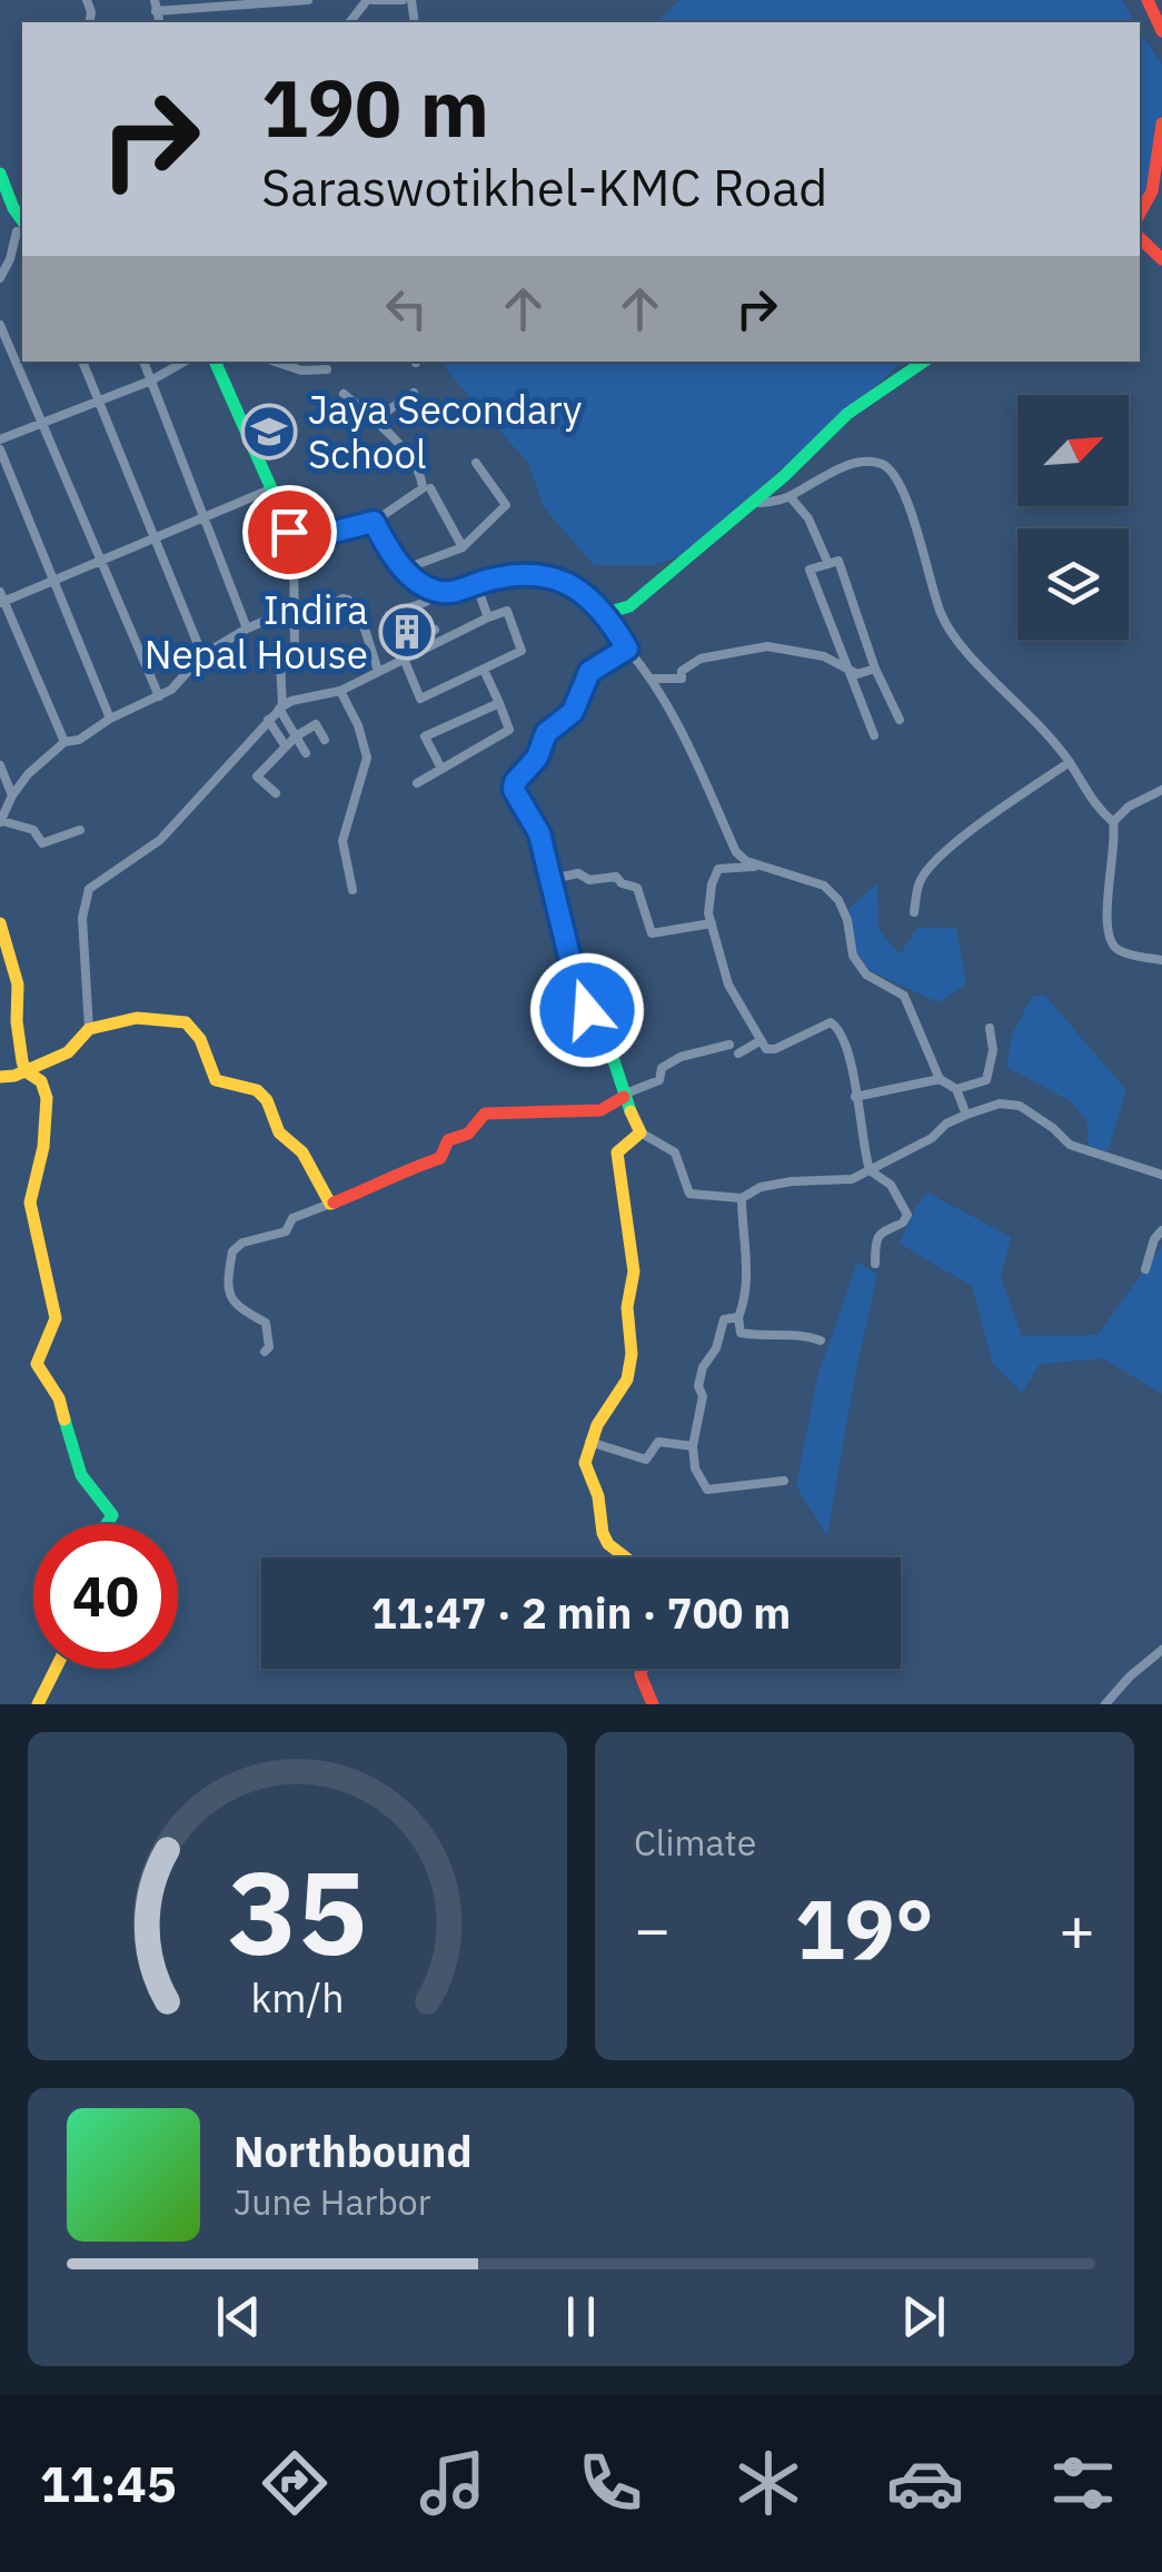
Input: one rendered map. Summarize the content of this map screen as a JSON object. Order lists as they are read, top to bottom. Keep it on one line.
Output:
{"places":{"school or university":["Jaya Secondary School"],"building":["Indira Nepal House"]},"north":"top right","page":{"turn":["190 m","Saraswotikhel-KMC Road"],"limit":"40","trip":"11:47 · 2 min · 700 m","tile":"Climate","heat":["−","19°","+"],"song":["Northbound","June Harbor"],"tabs":"11:45","gauge":["35","km/h"]}}
